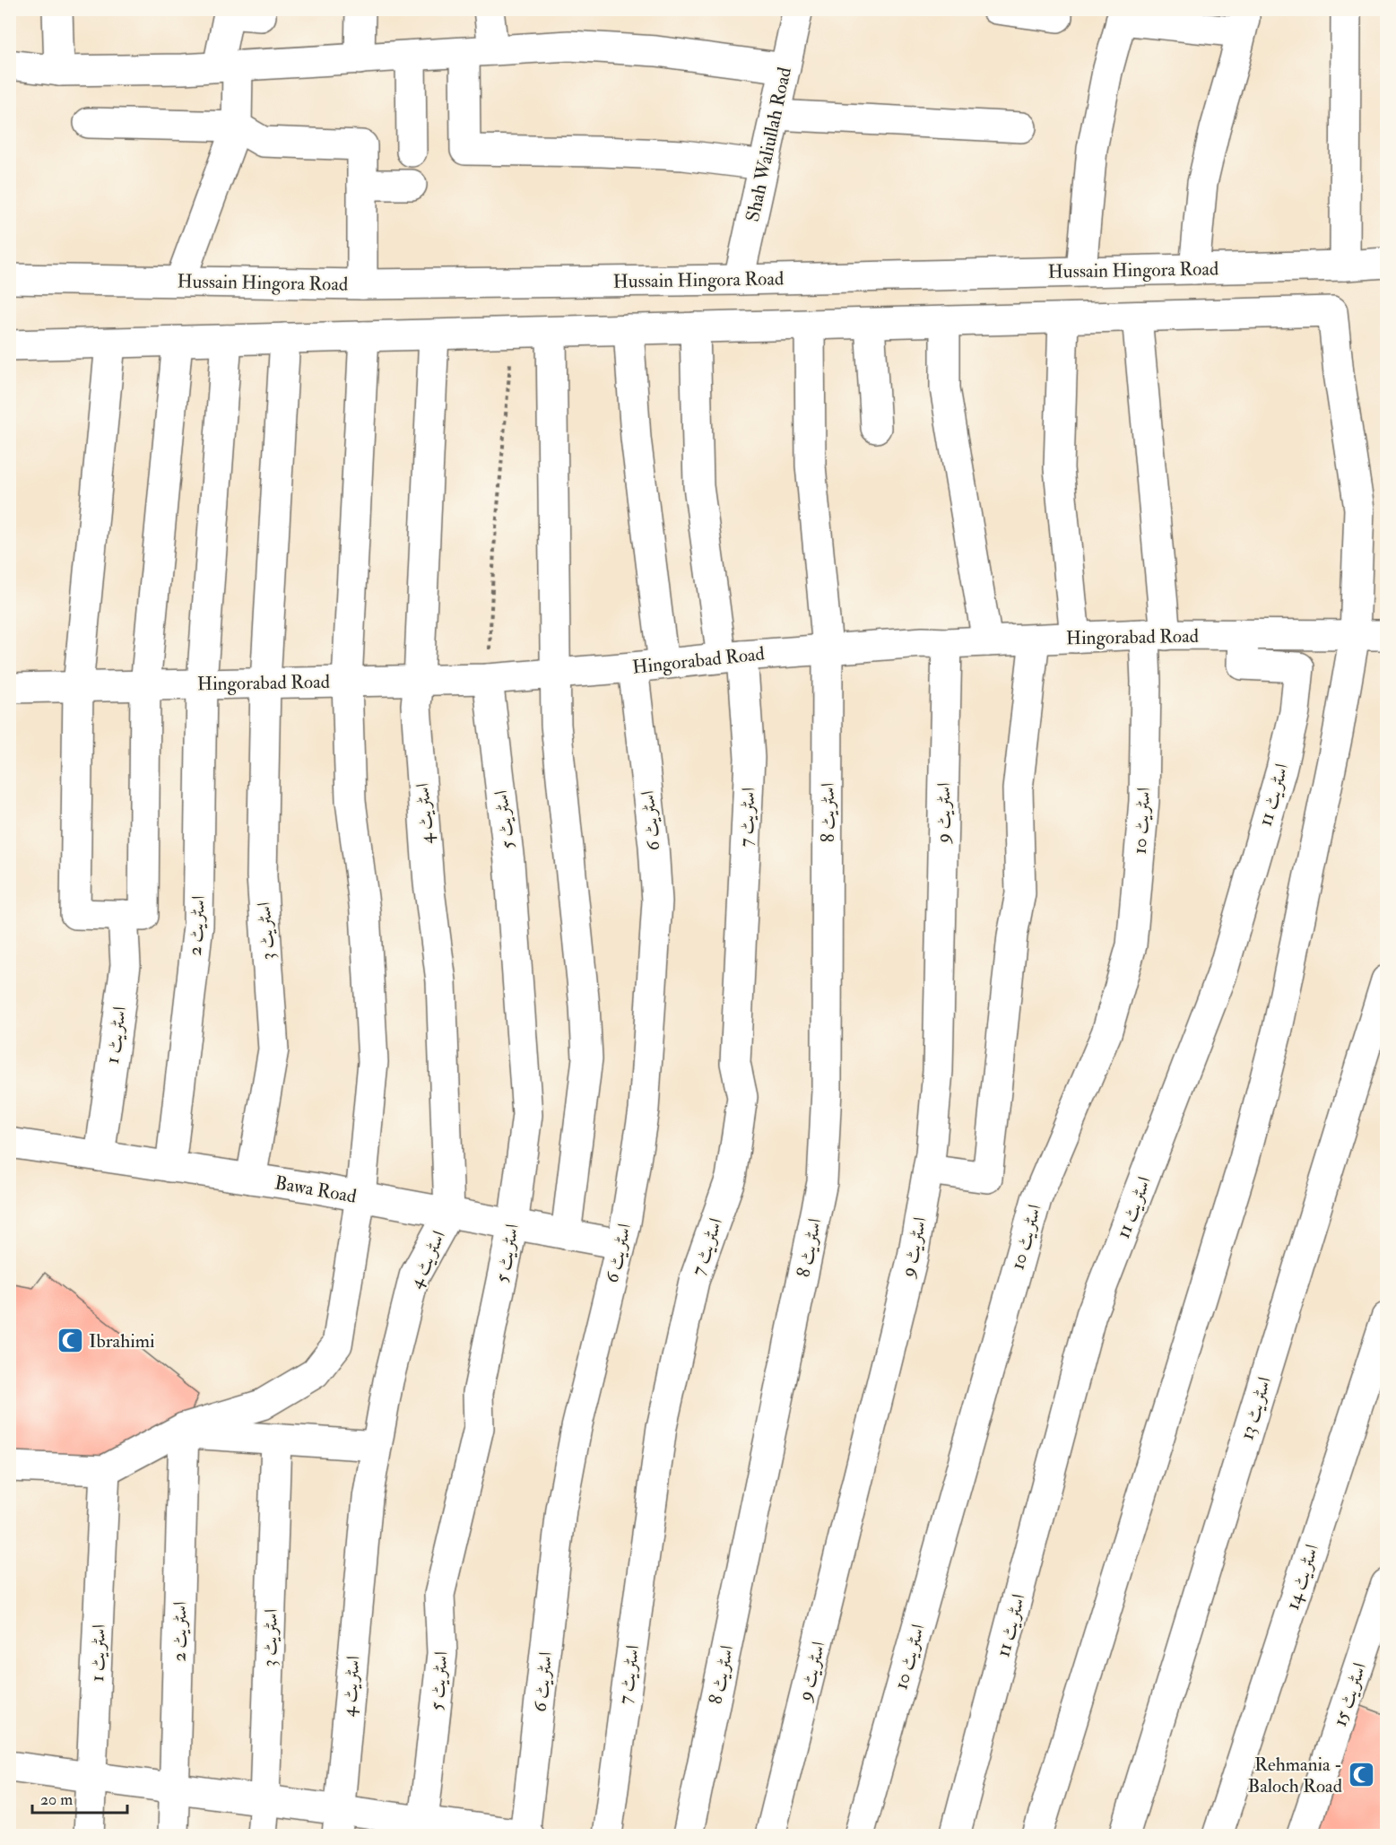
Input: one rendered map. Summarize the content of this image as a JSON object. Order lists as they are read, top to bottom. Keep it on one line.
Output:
{"streets":{"street":["Shah Waliullah Road","Hussain Hingora Road","Hingorabad Road","اسٹریٹ 11","اسٹریٹ 8","اسٹریٹ 9","اسٹریٹ 4","اسٹریٹ 7","اسٹریٹ 5","اسٹریٹ 6","اسٹریٹ 10","اسٹریٹ 2","اسٹریٹ 3","اسٹریٹ 1","Bawa Road","اسٹریٹ 13","اسٹریٹ 14","اسٹریٹ 15"]},"crossings":[["Shah Waliullah Road","Hussain Hingora Road"],["Hingorabad Road","اسٹریٹ 11"],["Hingorabad Road","اسٹریٹ 8"],["Hingorabad Road","اسٹریٹ 9"],["Hingorabad Road","اسٹریٹ 4"],["Hingorabad Road","اسٹریٹ 7"],["Hingorabad Road","اسٹریٹ 5"],["Hingorabad Road","اسٹریٹ 6"],["Hingorabad Road","اسٹریٹ 10"],["Hingorabad Road","اسٹریٹ 2"],["Hingorabad Road","اسٹریٹ 3"],["اسٹریٹ 4","Bawa Road"],["اسٹریٹ 5","Bawa Road"],["اسٹریٹ 6","Bawa Road"],["اسٹریٹ 2","Bawa Road"],["اسٹریٹ 3","Bawa Road"],["اسٹریٹ 1","Bawa Road"]],"places":{"mosque":["Ibrahimi","Rehmania - Baloch Road"]},"scale_bar":"20 m"}
